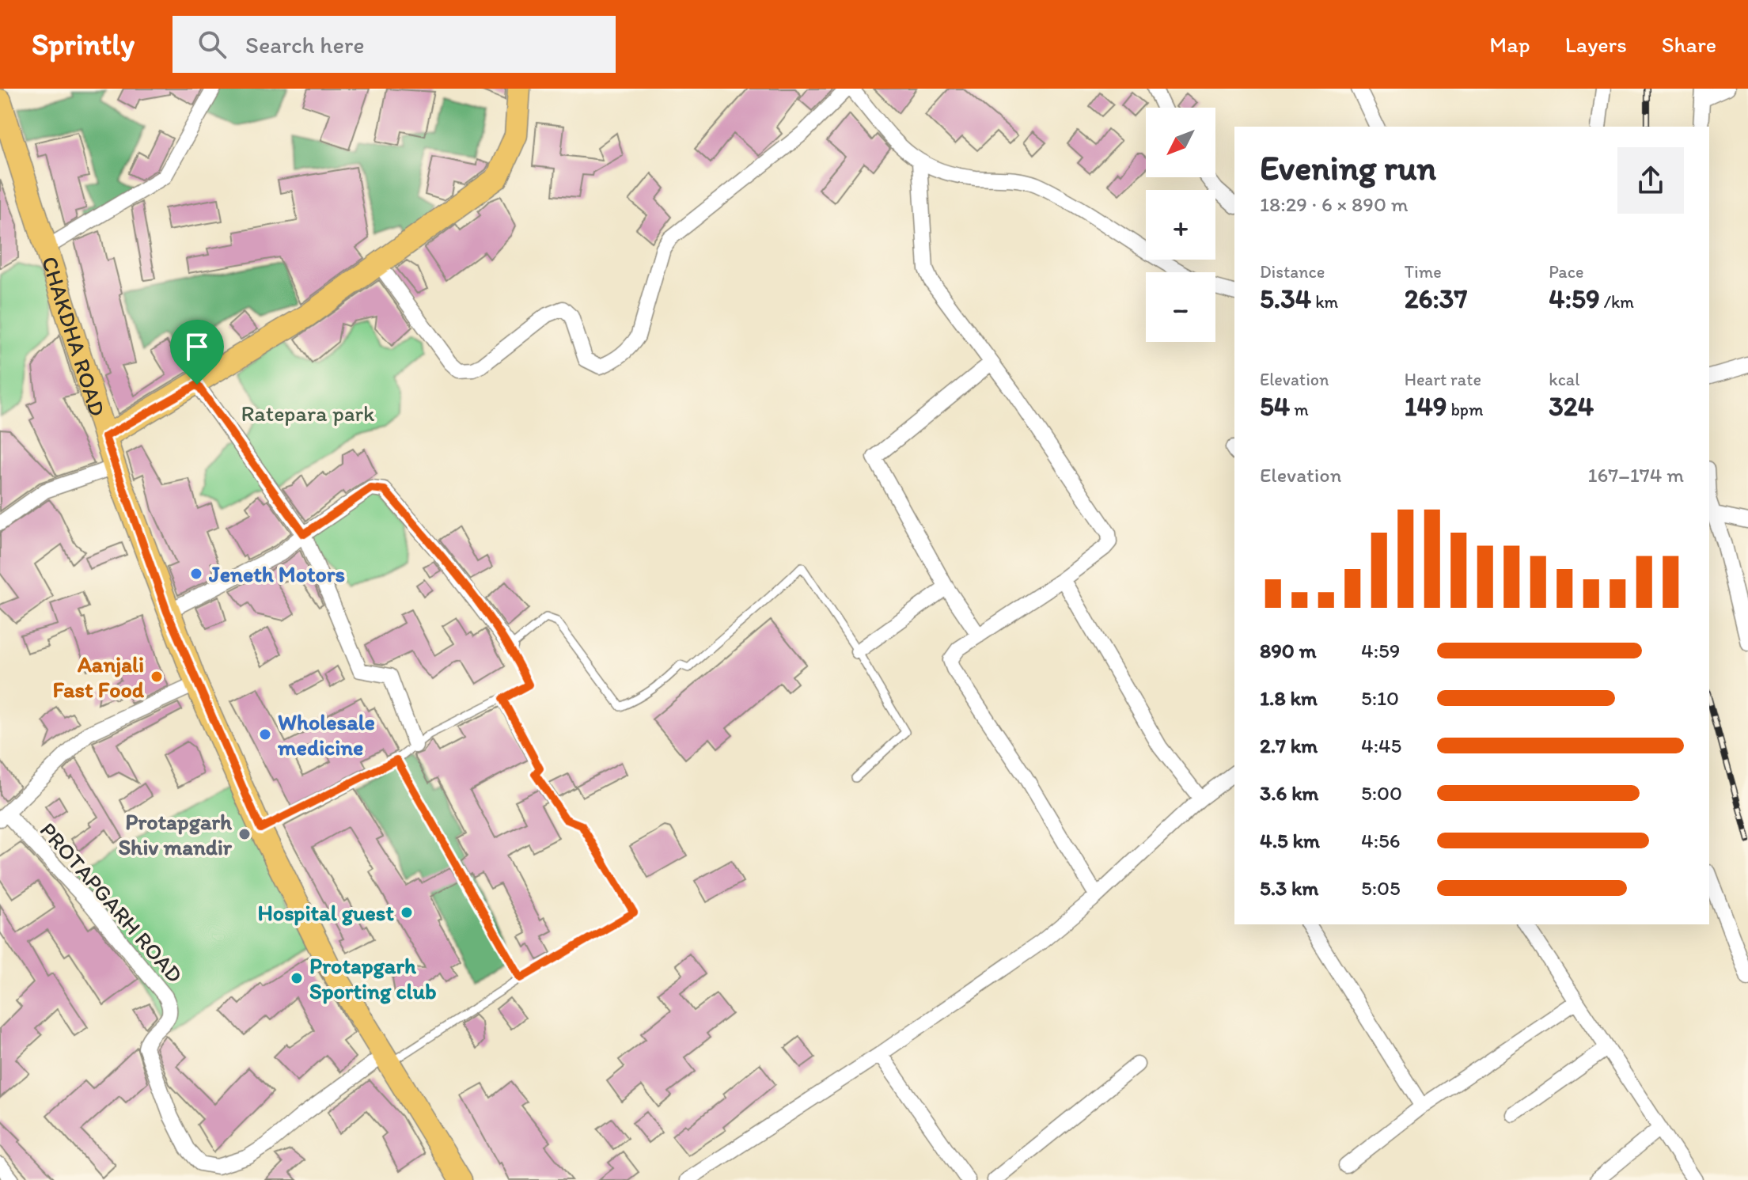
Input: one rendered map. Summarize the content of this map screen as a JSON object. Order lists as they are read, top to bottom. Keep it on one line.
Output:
{"streets":{"main road":["CHAKDHA ROAD"],"street":["PROTAPGARH ROAD"]},"crossings":[["CHAKDHA ROAD","PROTAPGARH ROAD"]],"parks":["Ratepara park"],"places":["Jeneth Motors","Aanjali Fast Food","Wholesale medicine","Protapgarh Shiv mandir","Hospital guest","Protapgarh Sporting club"],"north":"bottom left","page":{"header":"Sprintly","search":"Search here","nav":["Map","Layers","Share"],"map_buttons":["+","−"],"heading":["Evening run","18:29 · 6 × 890 m"],"stats":[["Distance","5.34 km"],["Time","26:37"],["Pace","4:59 /km"],["Elevation","54 m"],["Heart rate","149 bpm"],["kcal","324"]],"chart":["Elevation","167–174 m"],"list":[{"name":"890 m","note":"4:59"},{"name":"1.8 km","note":"5:10"},{"name":"2.7 km","note":"4:45"},{"name":"3.6 km","note":"5:00"},{"name":"4.5 km","note":"4:56"},{"name":"5.3 km","note":"5:05"}]}}
